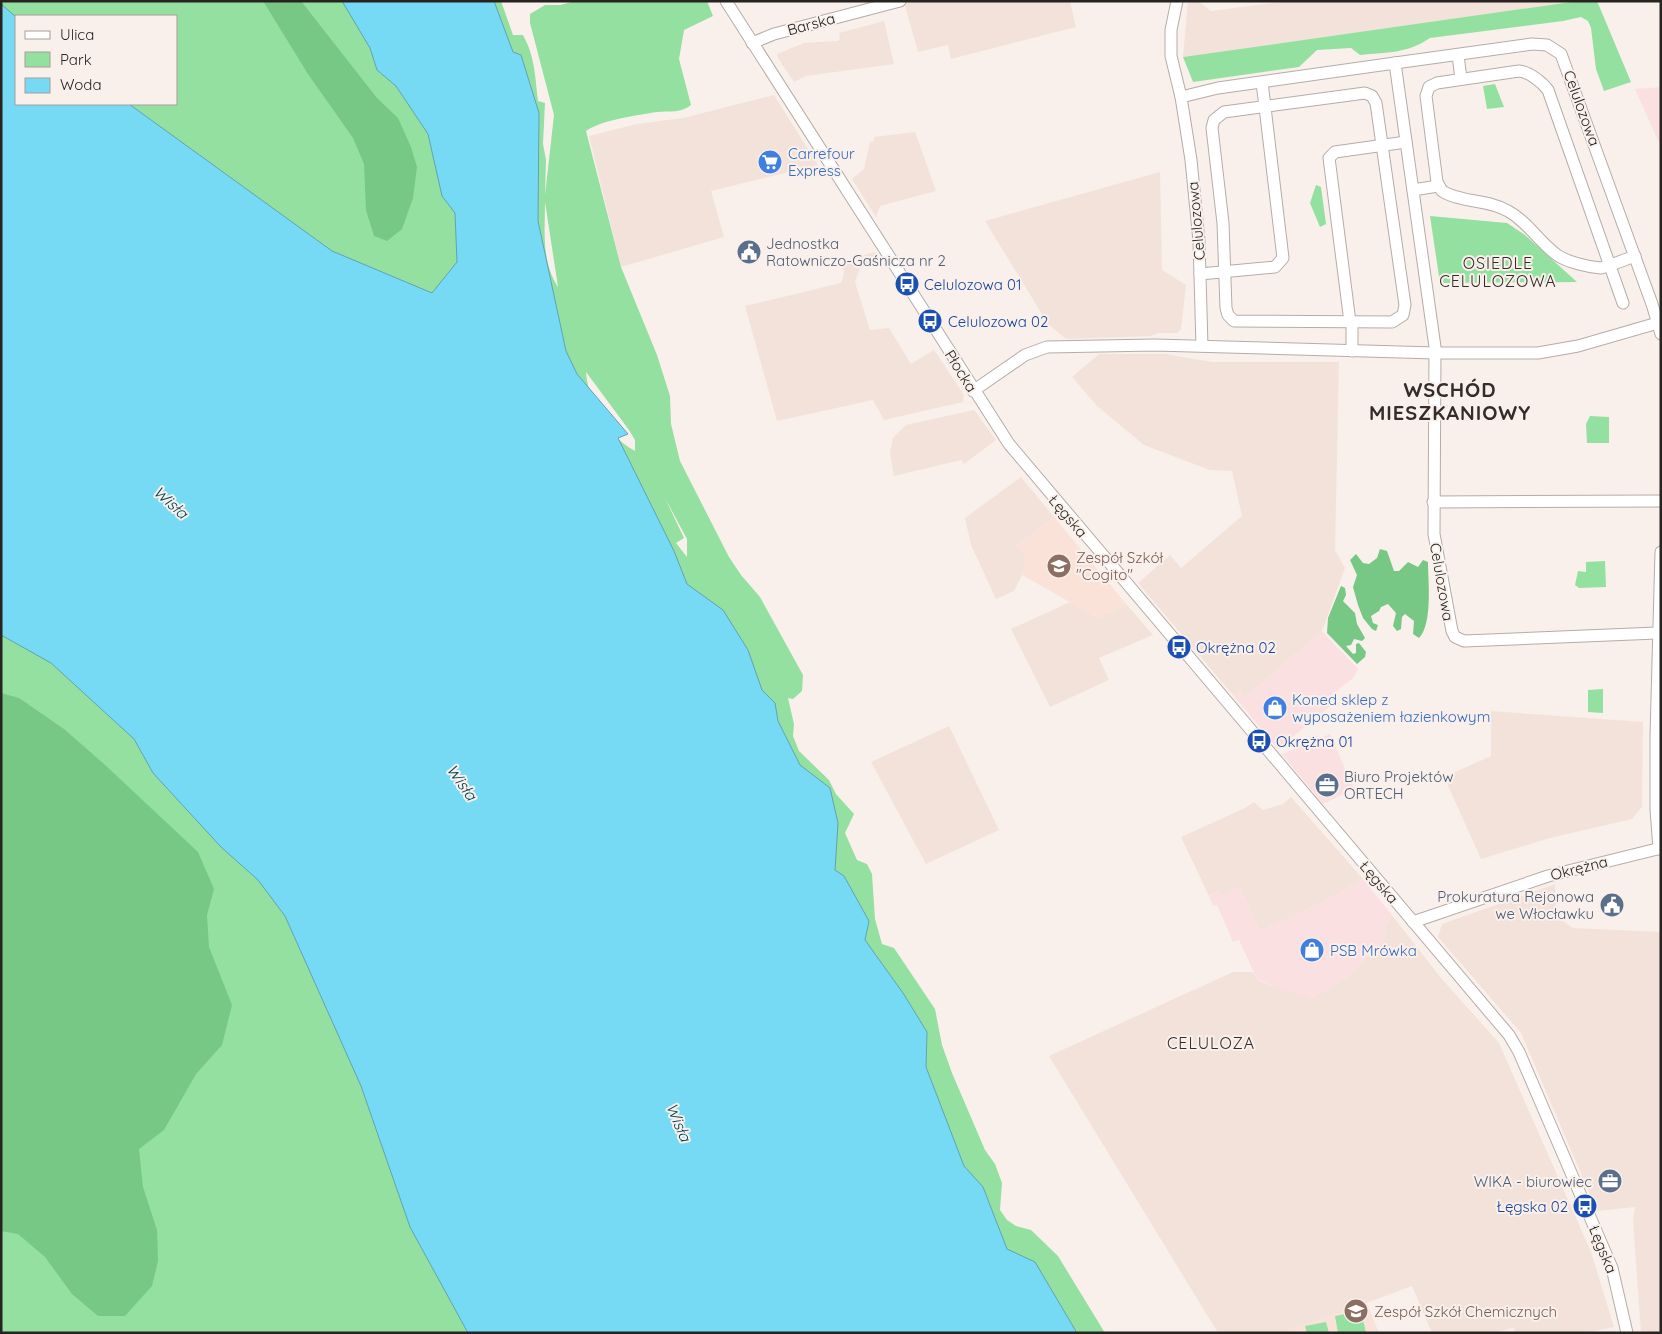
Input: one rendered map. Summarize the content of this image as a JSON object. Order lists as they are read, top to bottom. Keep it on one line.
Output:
{"streets":{"street":["Barska","Celulozowa","Płocka","Łęgska","Okrężna"]},"crossings":[["Barska","Płocka"],["Płocka","Łęgska"],["Łęgska","Okrężna"]],"districts":["OSIEDLE CELULOZOWA","WSCHÓD MIESZKANIOWY","CELULOZA"],"water":["Wisła"],"places":{"supermarket":["Carrefour Express"],"public building":["Jednostka Ratowniczo-Gaśnicza nr 2","Prokuratura Rejonowa we Włocławku"],"bus stop":["Celulozowa 01","Celulozowa 02","Okrężna 02","Okrężna 01","Łęgska 02"],"school or university":["Zespół Szkół \"Cogito\"","Zespół Szkół Chemicznych"],"shop":["Koned sklep z wyposażeniem łazienkowym","PSB Mrówka"],"office":["Biuro Projektów ORTECH","WIKA - biurowiec"]},"legend":["Ulica","Park","Woda"]}
